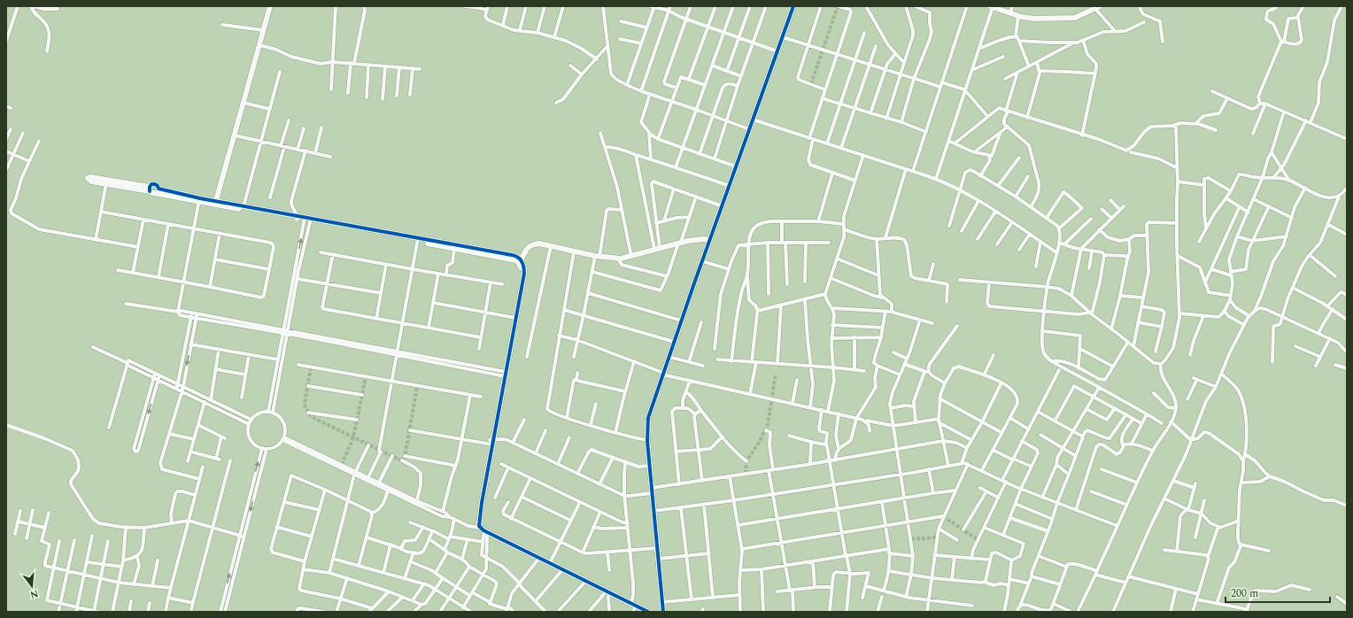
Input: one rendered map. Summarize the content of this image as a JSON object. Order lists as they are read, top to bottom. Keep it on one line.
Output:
{"scale_bar":"200 m","north":"bottom"}
